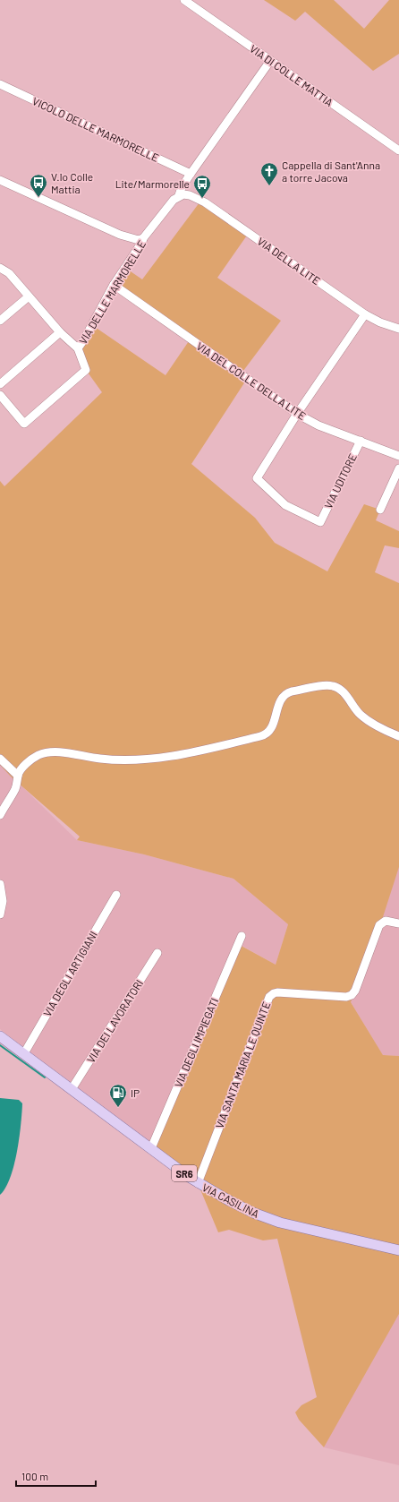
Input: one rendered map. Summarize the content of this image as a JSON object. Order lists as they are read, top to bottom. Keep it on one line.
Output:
{"streets":{"main road":["SR6","VIA CASILINA"],"street":["VIA DI COLLE MATTIA","VICOLO DELLE MARMORELLE","VIA DELLA LITE","VIA DELLE MARMORELLE","VIA DEL COLLE DELLA LITE","VIA UDITORE","VIA DEGLI ARTIGIANI","VIA DEI LAVORATORI","VIA DEGLI IMPIEGATI","VIA SANTA MARIA LE QUINTE"]},"crossings":[["VIA DI COLLE MATTIA","VIA DELLE MARMORELLE"],["VICOLO DELLE MARMORELLE","VIA DELLE MARMORELLE"],["VIA DELLA LITE","VIA DELLE MARMORELLE"],["VIA DELLE MARMORELLE","VIA DEL COLLE DELLA LITE"],["VIA DEL COLLE DELLA LITE","VIA UDITORE"],["VIA DEGLI ARTIGIANI","VIA CASILINA"],["VIA DEI LAVORATORI","VIA CASILINA"],["VIA DEGLI IMPIEGATI","VIA CASILINA"],["VIA SANTA MARIA LE QUINTE","VIA CASILINA"]],"places":{"church":["Cappella di Sant'Anna a torre Jacova"],"bus stop":["V.lo Colle Mattia","Lite/Marmorelle"],"fuel station":["IP"]},"scale_bar":"100 m"}
